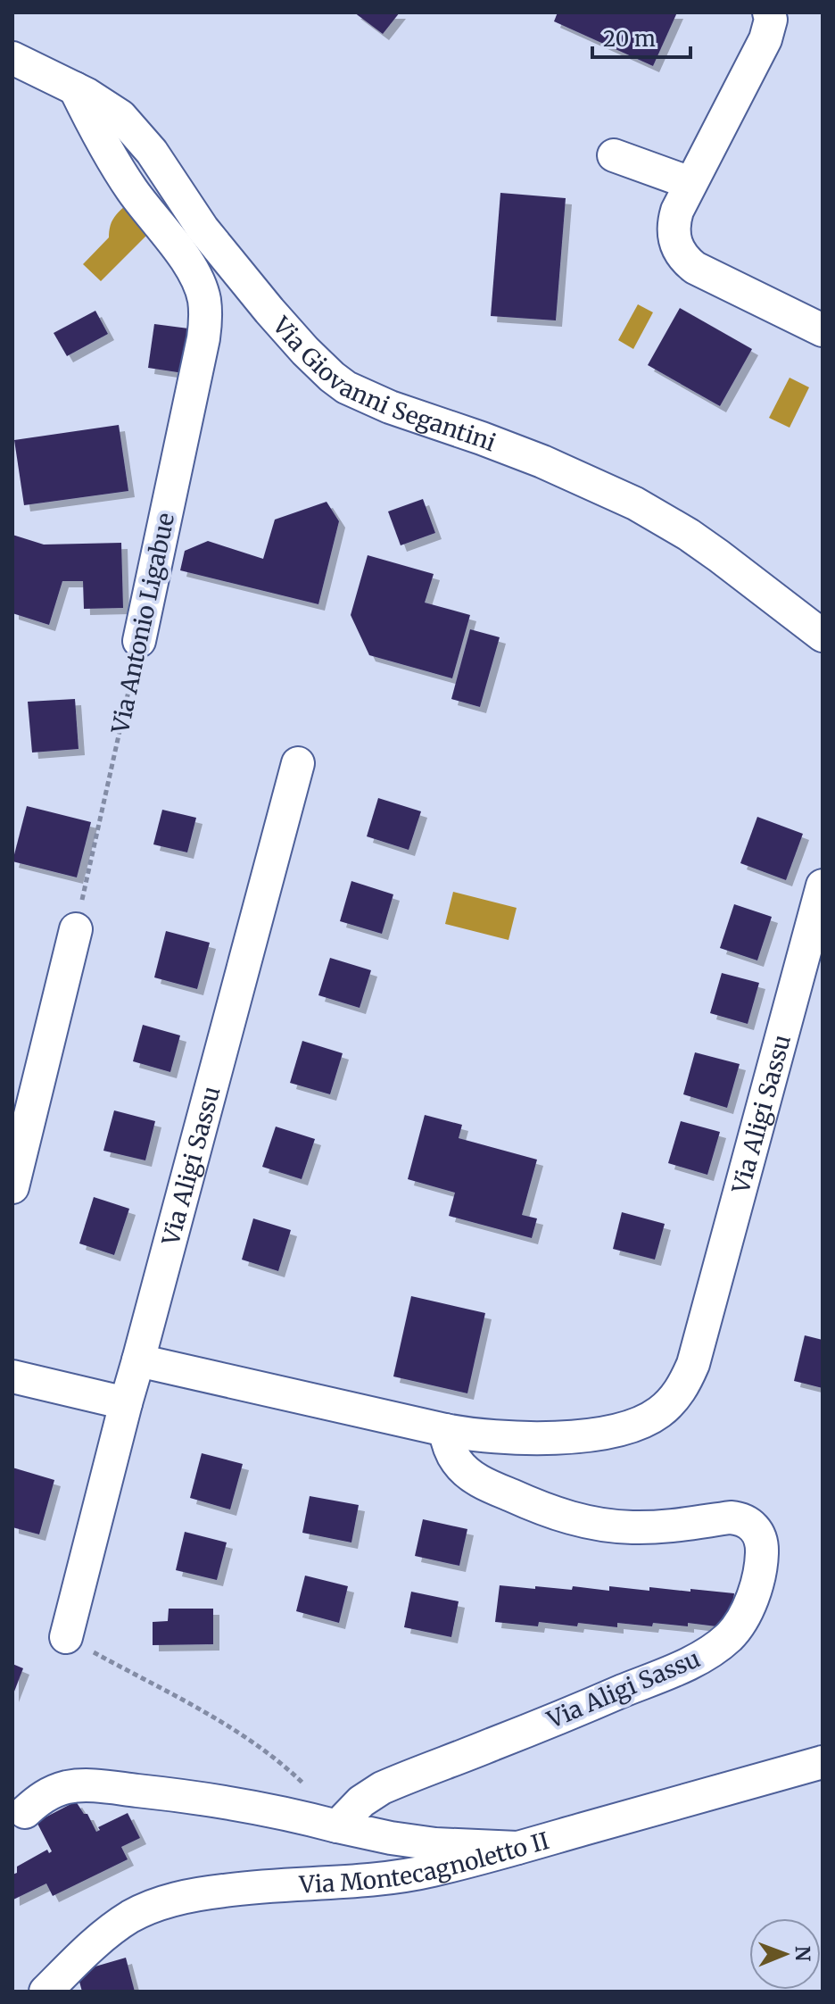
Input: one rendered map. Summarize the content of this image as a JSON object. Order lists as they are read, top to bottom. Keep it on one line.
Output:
{"streets":{"street":["Via Giovanni Segantini","Via Antonio Ligabue","Via Aligi Sassu","Via Montecagnoletto II"]},"crossings":[["Via Giovanni Segantini","Via Antonio Ligabue"]],"scale_bar":"20 m","north":"right"}
